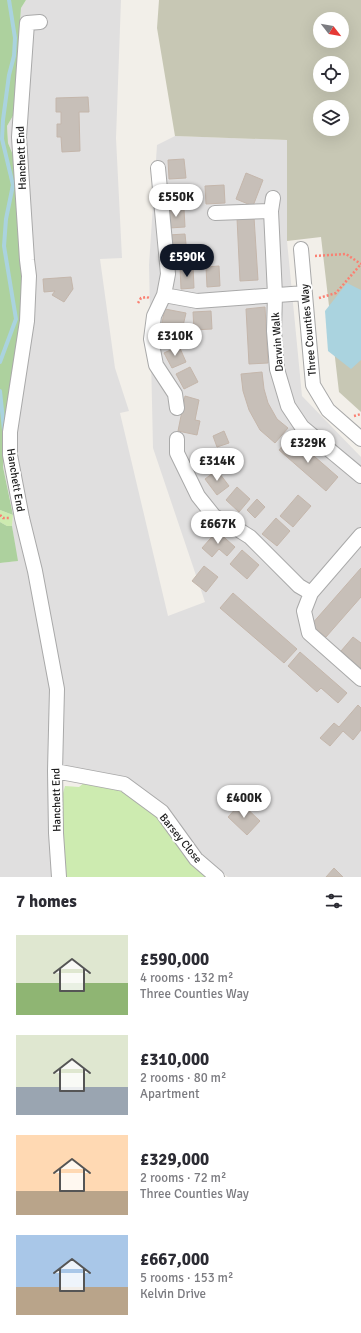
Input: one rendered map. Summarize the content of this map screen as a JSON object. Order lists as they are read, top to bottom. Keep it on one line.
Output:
{"streets":{"street":["Hanchett End","Three Counties Way","Darwin Walk","Barsey Close"]},"crossings":[["Hanchett End","Barsey Close"]],"north":"bottom right","page":{"price":["£550K","£590K","£310K","£329K","£314K","£667K","£400K"],"heading":"7 homes","list":[{"name":"£590,000","note":"4 rooms · 132 m² · Three Counties Way"},{"name":"£310,000","note":"2 rooms · 80 m² · Apartment"},{"name":"£329,000","note":"2 rooms · 72 m² · Three Counties Way"},{"name":"£667,000","note":"5 rooms · 153 m² · Kelvin Drive"}]}}
